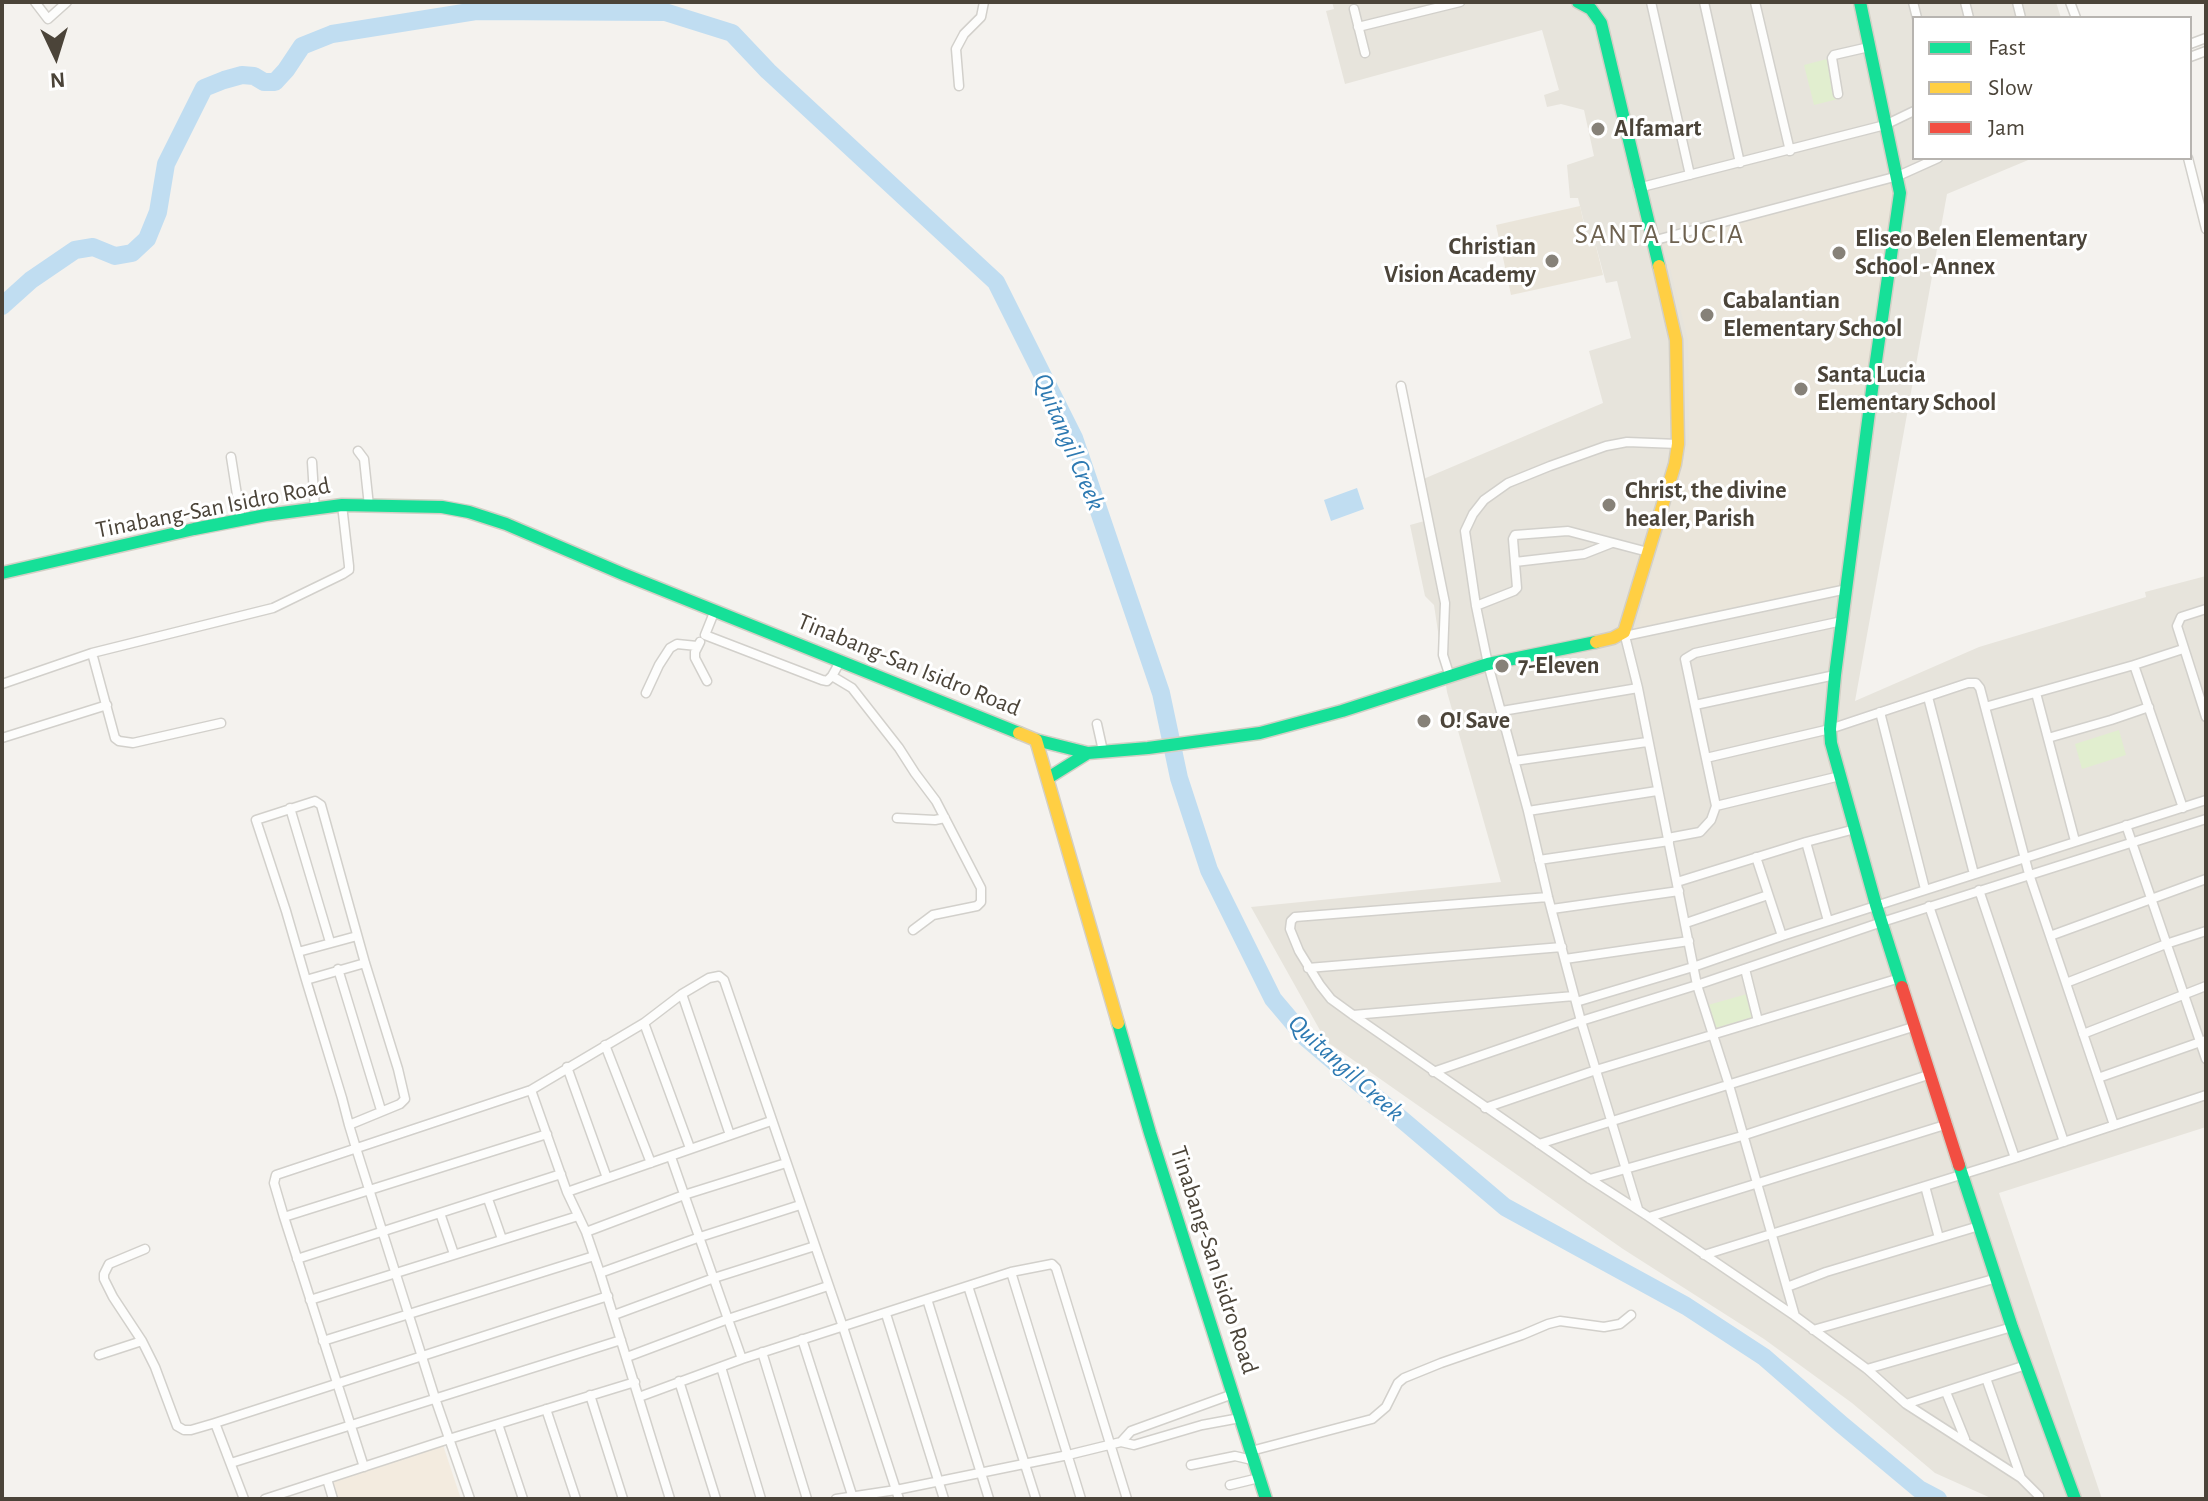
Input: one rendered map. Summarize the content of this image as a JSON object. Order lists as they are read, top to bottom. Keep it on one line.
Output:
{"streets":{"street":["Tinabang-San Isidro Road"]},"districts":["SANTA LUCIA"],"water":["Quitangil Creek"],"places":["Alfamart","Eliseo Belen Elementary School - Annex","Christian Vision Academy","Cabalantian Elementary School","Santa Lucia Elementary School","Christ, the divine healer, Parish","7-Eleven","O! Save"],"legend":["Fast","Slow","Jam"],"north":"bottom"}
